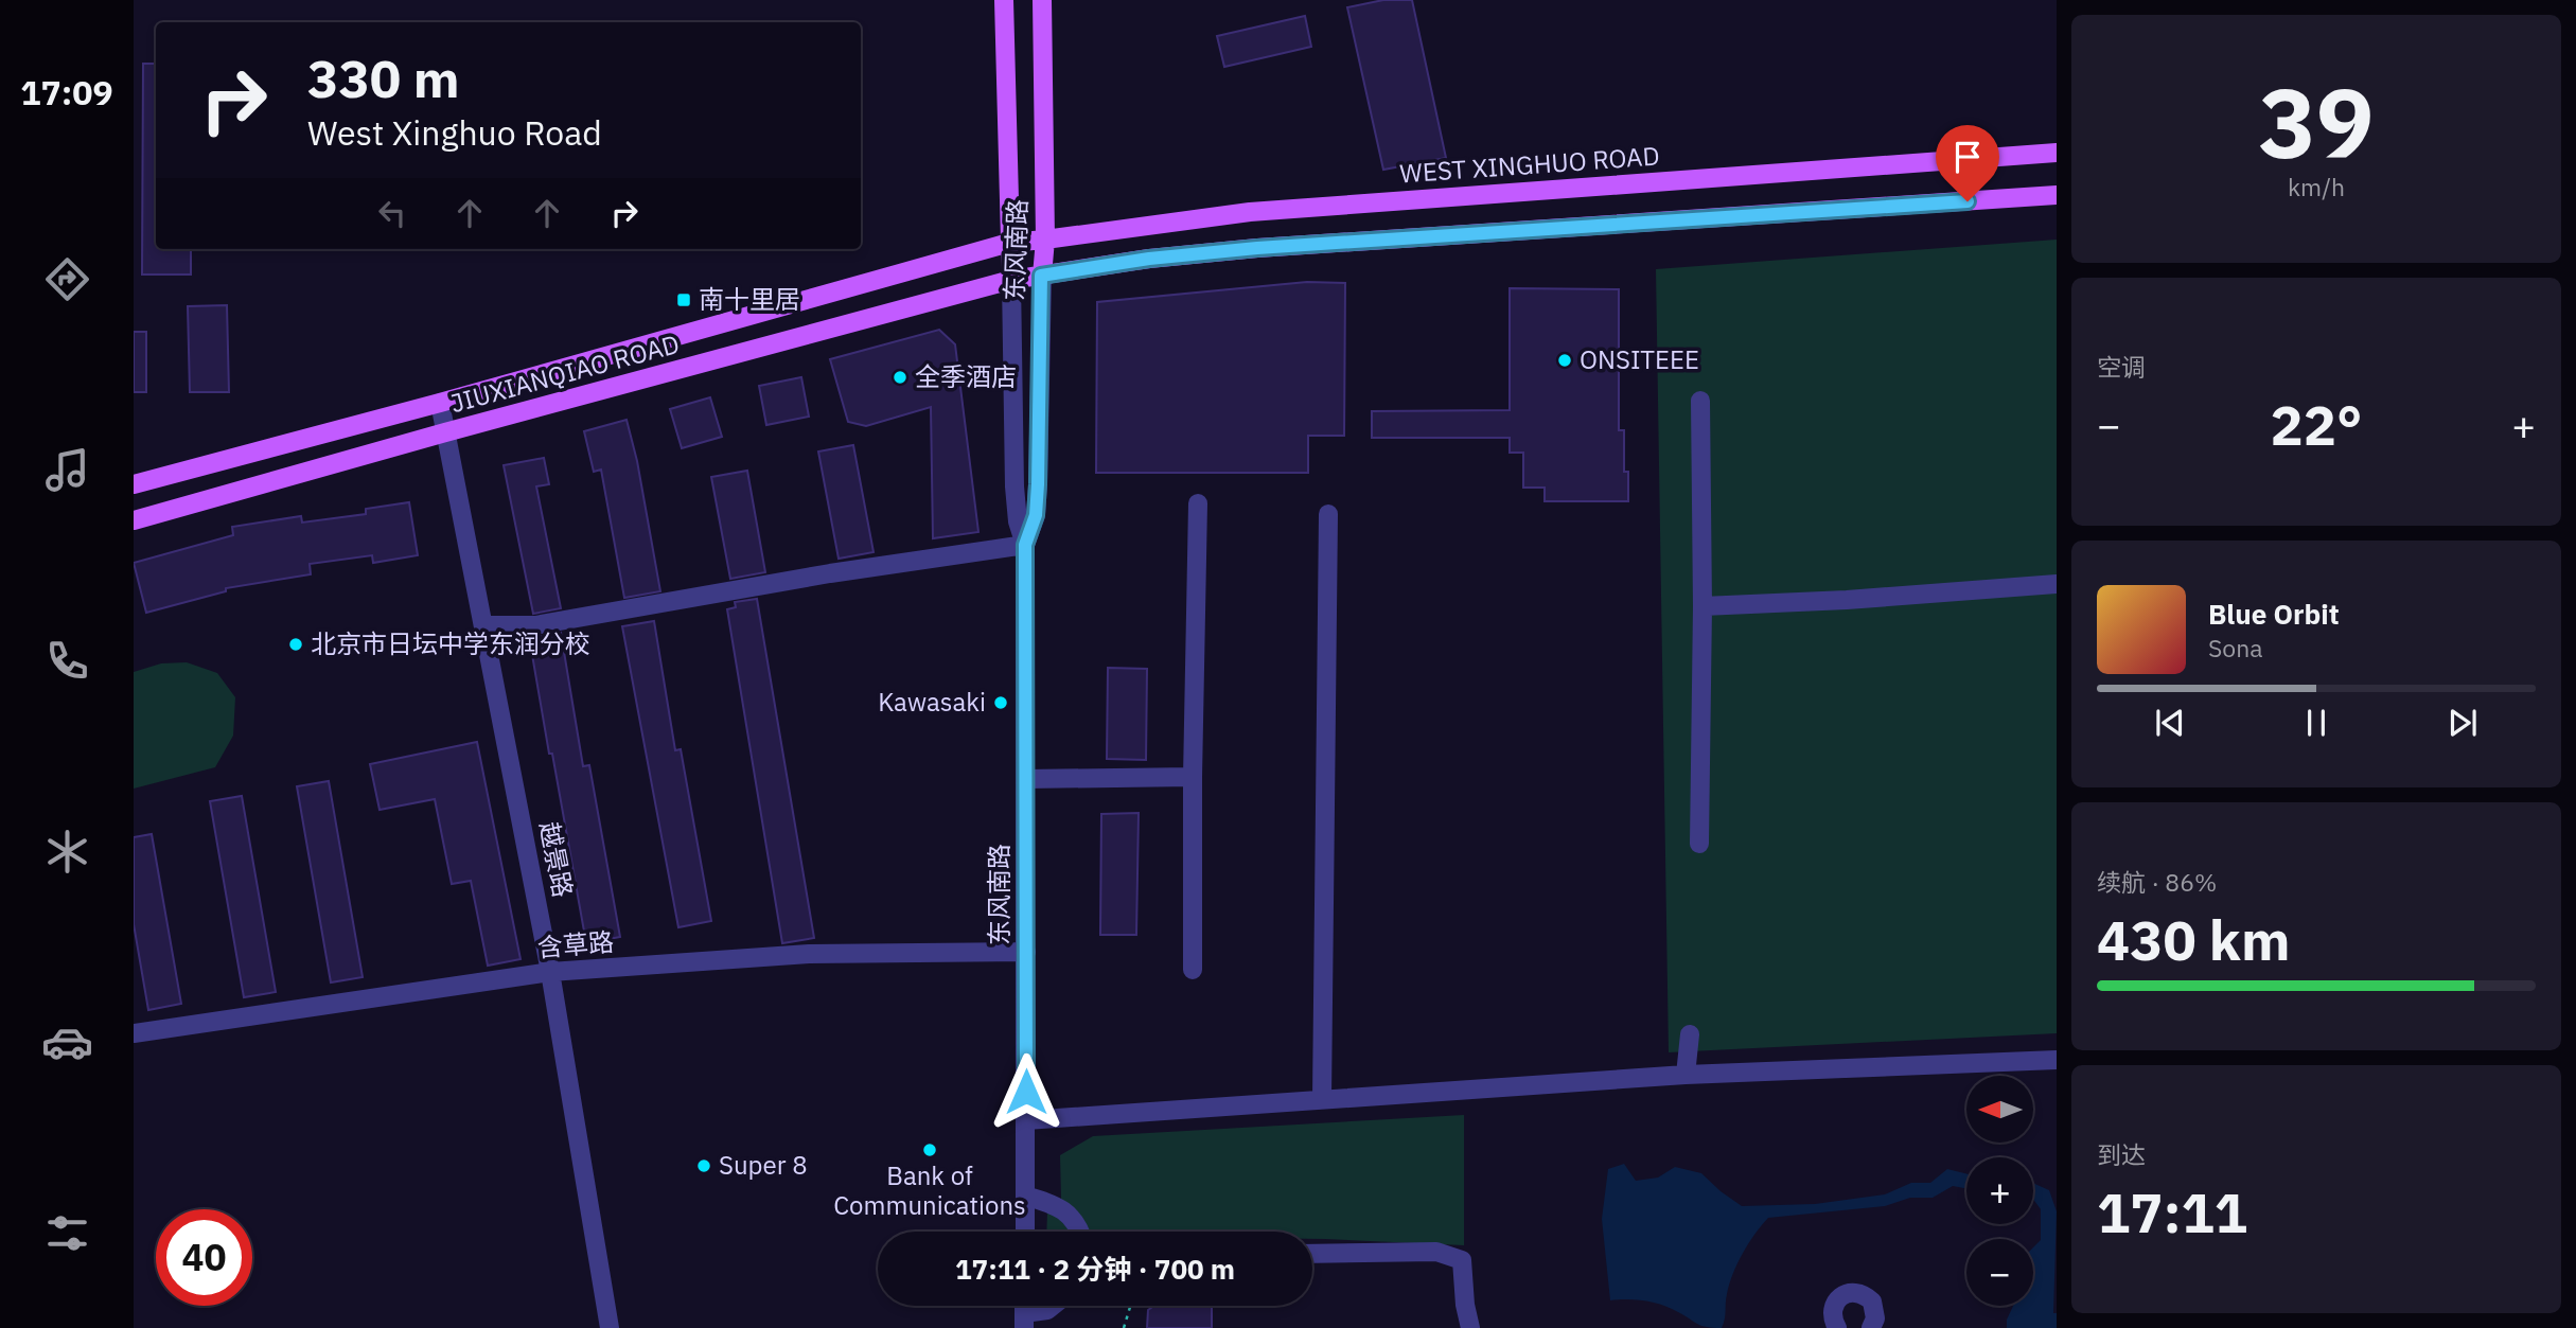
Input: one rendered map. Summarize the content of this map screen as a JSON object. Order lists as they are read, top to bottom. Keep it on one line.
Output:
{"streets":{"main road":["WEST XINGHUO ROAD","东风南路","JIUXIANQIAO ROAD"],"street":["越景路","含草路"]},"crossings":[["WEST XINGHUO ROAD","东风南路"],["WEST XINGHUO ROAD","JIUXIANQIAO ROAD"],["东风南路","JIUXIANQIAO ROAD"],["东风南路","含草路"],["JIUXIANQIAO ROAD","越景路"],["越景路","含草路"]],"places":{"transit":["南十里居"],"other":["ONSITEEE","全季酒店","北京市日坛中学东润分校","Kawasaki","Bank of Communications","Super 8"]},"north":"left","page":{"tabs":"17:09","tile":[["39","km/h"],"空调",["续航 · 86%","430 km"],["到达","17:11"]],"turn":["330 m","West Xinghuo Road"],"heat":["−","22°","+"],"song":["Blue Orbit","Sona"],"map_buttons":["+","−"],"limit":"40","trip":"17:11 · 2 分钟 · 700 m"}}
